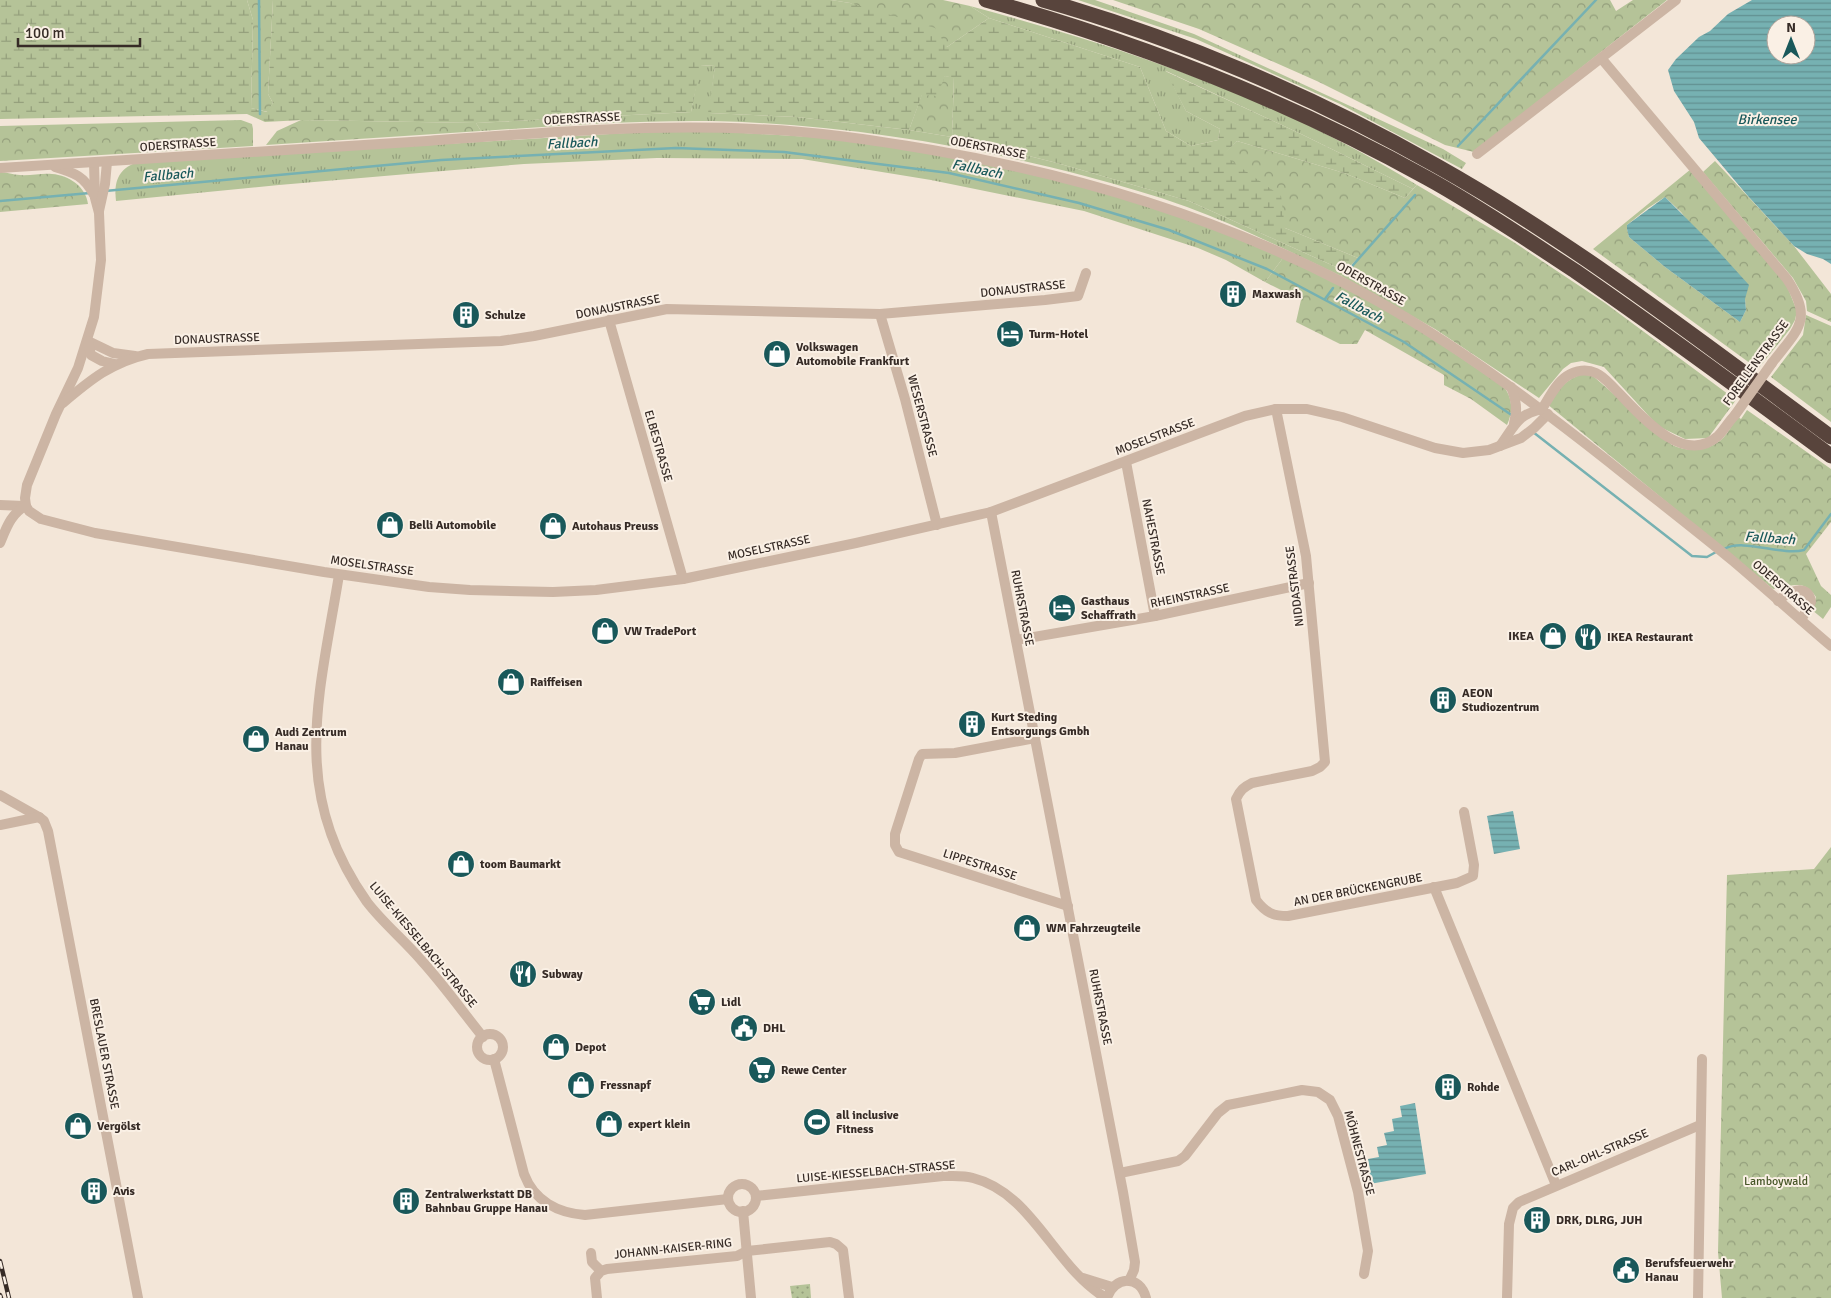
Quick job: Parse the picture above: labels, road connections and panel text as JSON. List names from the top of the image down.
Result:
{
  "streets": {
    "street": [
      "ODERSTRASSE",
      "DONAUSTRASSE",
      "FORELLENSTRASSE",
      "WESERSTRASSE",
      "MOSELSTRASSE",
      "ELBESTRASSE",
      "NAHESTRASSE",
      "NIDDASTRASSE",
      "RHEINSTRASSE",
      "RUHRSTRASSE",
      "LIPPESTRASSE",
      "AN DER BRÜCKENGRUBE",
      "LUISE-KIESSELBACH-STRASSE",
      "BRESLAUER STRASSE",
      "MÖHNESTRASSE",
      "CARL-OHL-STRASSE",
      "JOHANN-KAISER-RING"
    ]
  },
  "crossings": [
    ["ODERSTRASSE", "FORELLENSTRASSE"],
    ["ODERSTRASSE", "MOSELSTRASSE"],
    ["DONAUSTRASSE", "WESERSTRASSE"],
    ["DONAUSTRASSE", "ELBESTRASSE"],
    ["FORELLENSTRASSE", "MOSELSTRASSE"],
    ["WESERSTRASSE", "MOSELSTRASSE"],
    ["MOSELSTRASSE", "ELBESTRASSE"],
    ["MOSELSTRASSE", "NAHESTRASSE"],
    ["MOSELSTRASSE", "NIDDASTRASSE"],
    ["MOSELSTRASSE", "RUHRSTRASSE"],
    ["MOSELSTRASSE", "LUISE-KIESSELBACH-STRASSE"],
    ["NAHESTRASSE", "RHEINSTRASSE"],
    ["NIDDASTRASSE", "RHEINSTRASSE"],
    ["NIDDASTRASSE", "AN DER BRÜCKENGRUBE"],
    ["RHEINSTRASSE", "RUHRSTRASSE"],
    ["RUHRSTRASSE", "LIPPESTRASSE"],
    ["RUHRSTRASSE", "MÖHNESTRASSE"],
    ["AN DER BRÜCKENGRUBE", "CARL-OHL-STRASSE"],
    ["LUISE-KIESSELBACH-STRASSE", "JOHANN-KAISER-RING"]
  ],
  "water": ["Birkensee", "Fallbach"],
  "parks": ["Lamboywald"],
  "places": {
    "building": [
      "Maxwash",
      "Schulze",
      "AEON Studiozentrum",
      "Kurt Steding Entsorgungs Gmbh",
      "Rohde",
      "Avis",
      "Zentralwerkstatt DB Bahnbau Gruppe Hanau",
      "DRK, DLRG, JUH"
    ],
    "hotel": ["Turm-Hotel", "Gasthaus Schaffrath"],
    "shop": [
      "Volkswagen Automobile Frankfurt",
      "Belli Automobile",
      "Autohaus Preuss",
      "VW TradePort",
      "IKEA",
      "Raiffeisen",
      "Audi Zentrum Hanau",
      "toom Baumarkt",
      "WM Fahrzeugteile",
      "Depot",
      "Fressnapf",
      "expert klein",
      "Vergölst"
    ],
    "restaurant": ["IKEA Restaurant", "Subway"],
    "supermarket": ["Lidl", "Rewe Center"],
    "public building": ["DHL", "Berufsfeuerwehr Hanau"],
    "sports": ["all inclusive Fitness"]
  },
  "scale_bar": "100 m",
  "north": "top"
}
